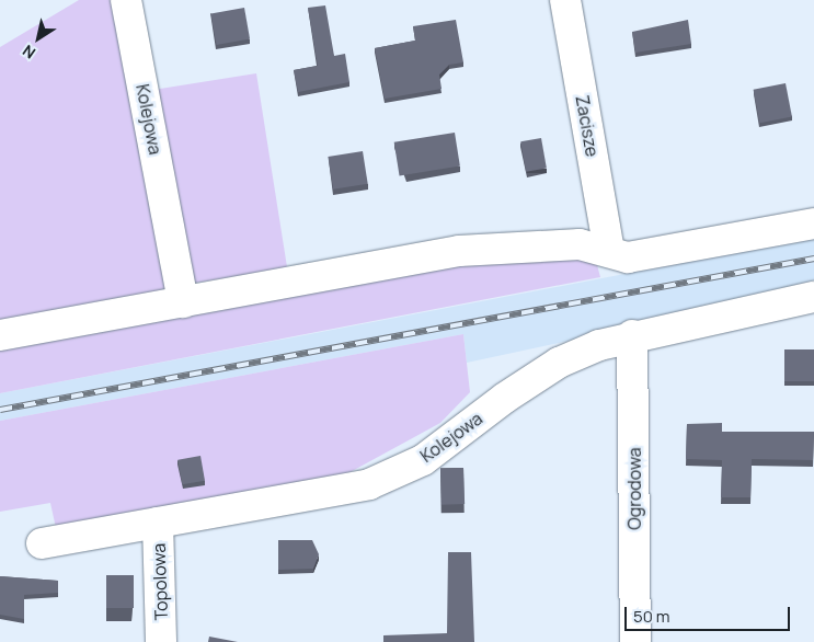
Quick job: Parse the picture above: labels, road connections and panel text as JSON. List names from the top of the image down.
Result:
{
  "streets": {
    "street": [
      "Kolejowa",
      "Zacisze",
      "Ogrodowa",
      "Topolowa"
    ]
  },
  "crossings": [
    ["Kolejowa", "Ogrodowa"],
    ["Kolejowa", "Topolowa"]
  ],
  "scale_bar": "50 m",
  "north": "bottom left"
}
